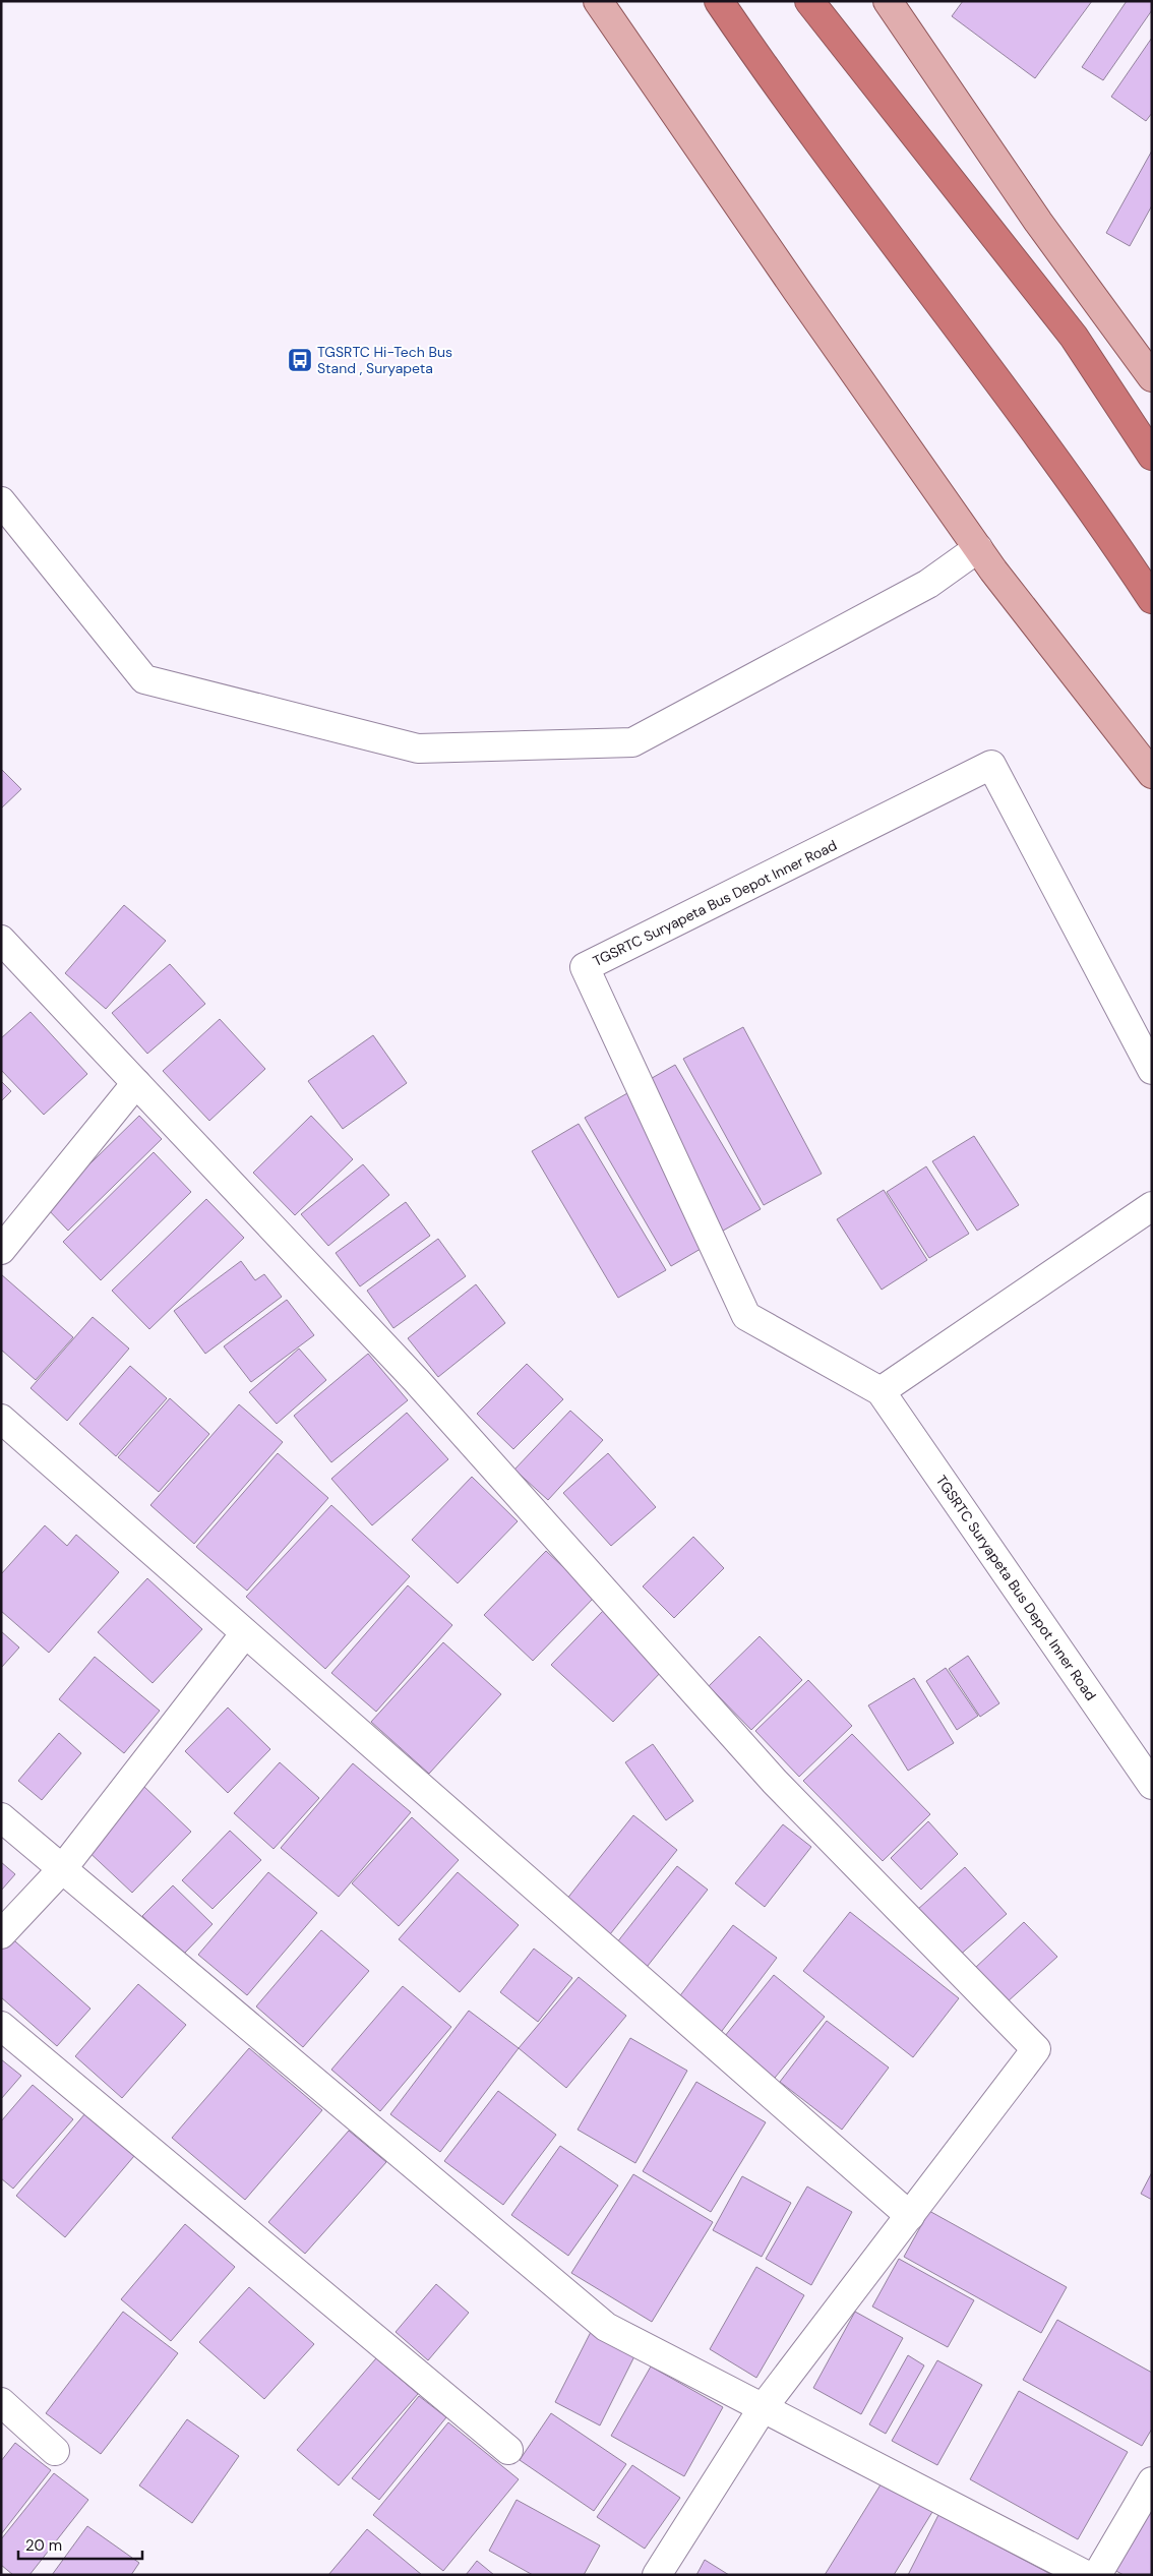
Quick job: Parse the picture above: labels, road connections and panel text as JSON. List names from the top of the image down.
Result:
{
  "streets": {
    "street": ["TGSRTC Suryapeta Bus Depot Inner Road"]
  },
  "places": {
    "bus stop": ["TGSRTC Hi-Tech Bus Stand , Suryapeta"]
  },
  "scale_bar": "20 m"
}
